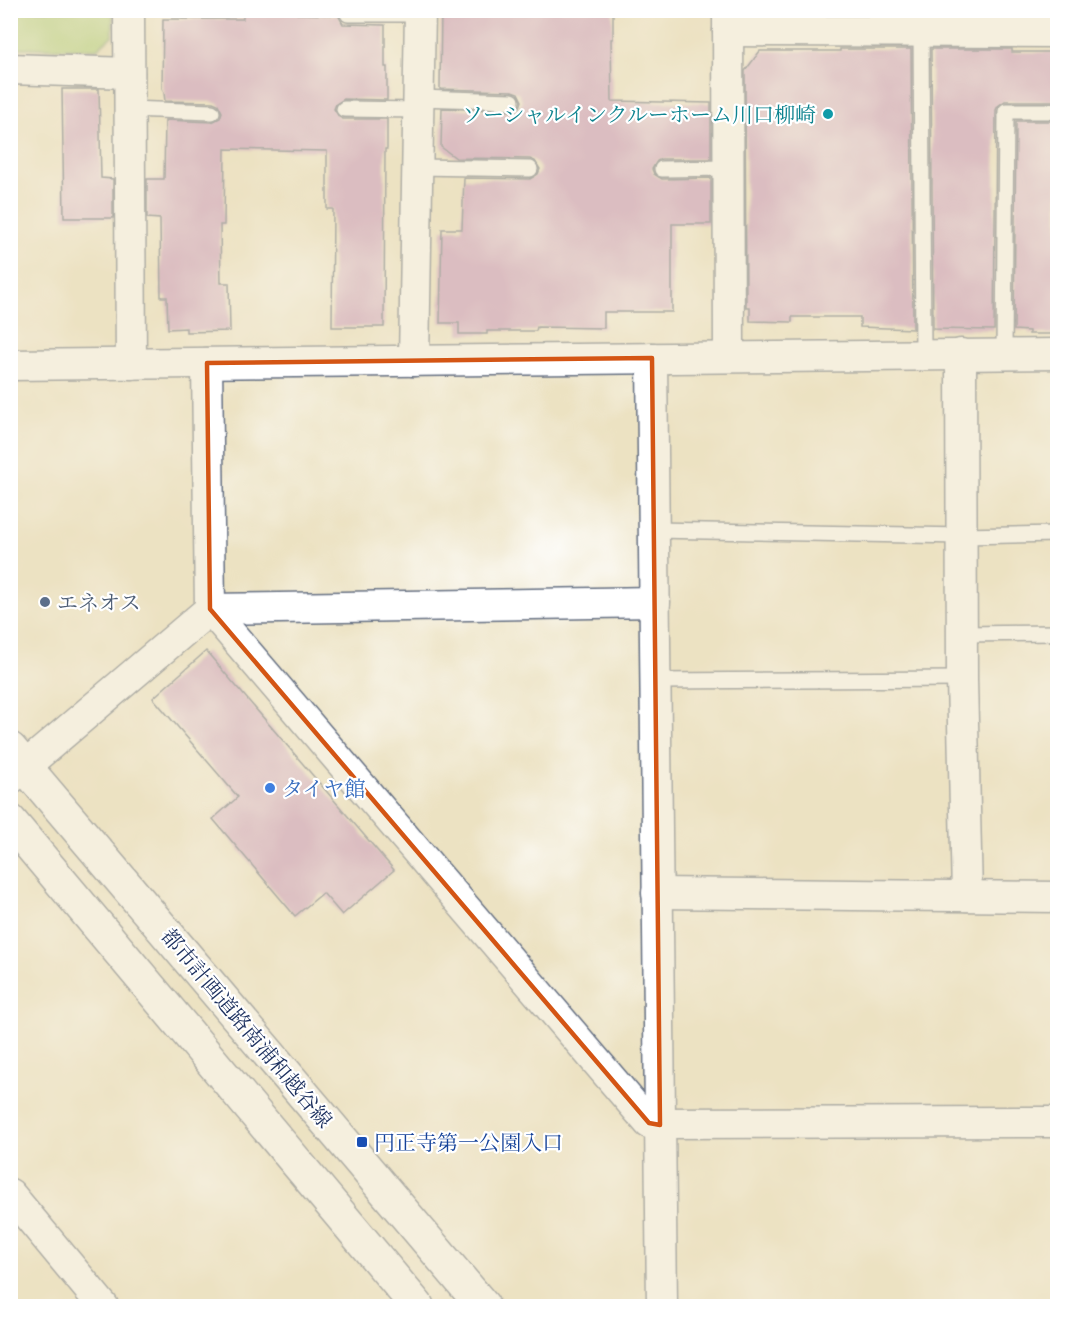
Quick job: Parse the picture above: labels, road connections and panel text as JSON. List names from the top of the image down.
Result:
{
  "streets": {
    "street": ["都市計画道路南浦和越谷線"]
  },
  "places": {
    "other": ["ソーシャルインクルーホーム川口柳崎", "エネオス", "タイヤ館"],
    "transit": ["円正寺第一公園入口"]
  }
}
